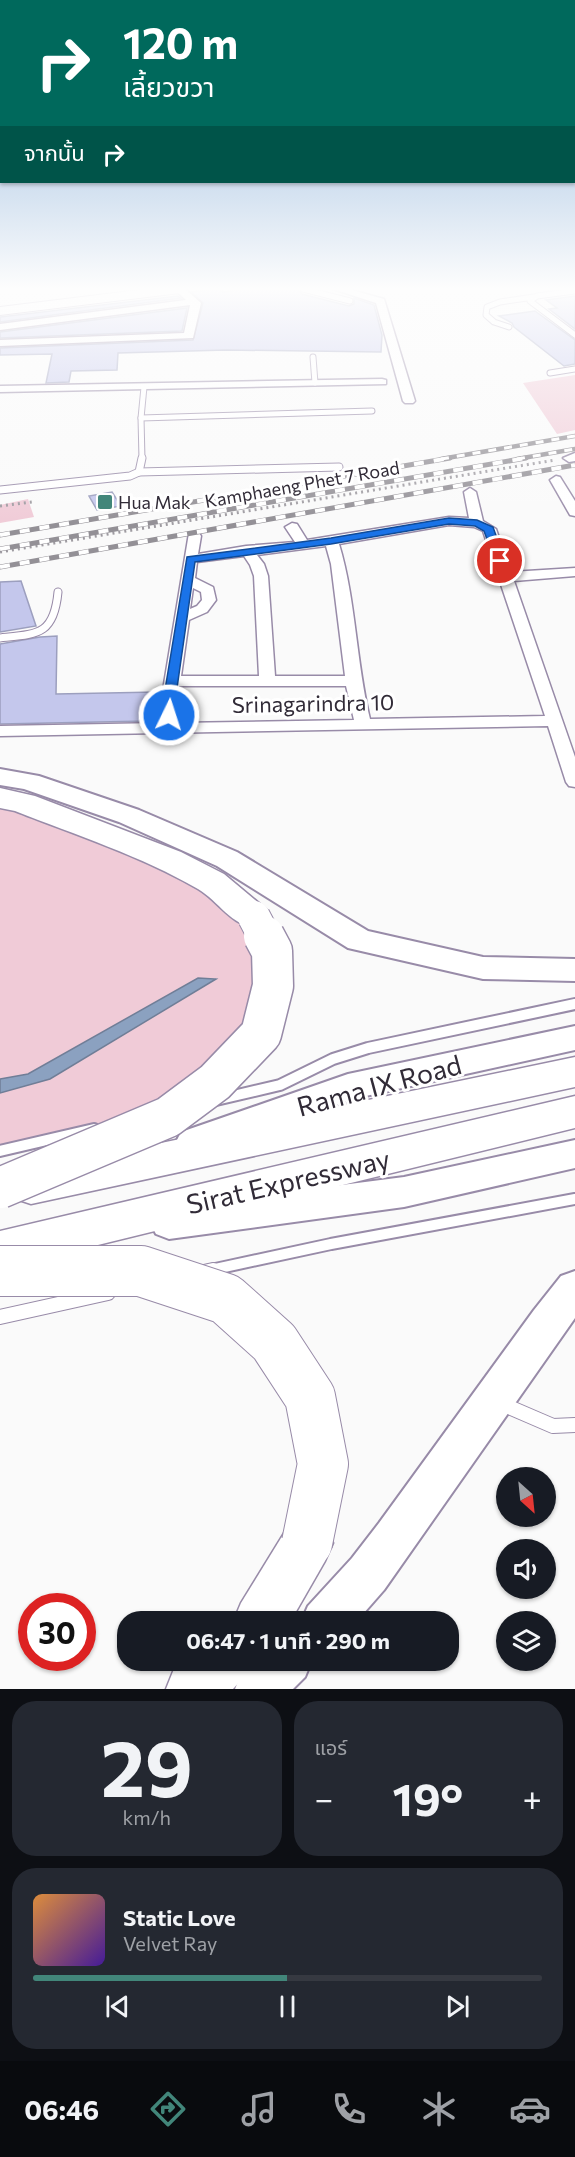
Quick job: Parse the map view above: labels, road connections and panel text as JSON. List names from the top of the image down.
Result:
{
  "streets": {
    "highway": ["Sirat Expressway"],
    "main road": ["Rama IX Road"],
    "street": ["Srinagarindra 10"],
    "path": ["Kamphaeng Phet 7 Road"]
  },
  "crossings": [
    ["Rama IX Road", "Sirat Expressway"]
  ],
  "places": {
    "transit": ["Hua Mak"]
  },
  "north": "bottom right",
  "page": {
    "turn": ["120 m", "เลี้ยวขวา"],
    "then": "จากนั้น",
    "limit": "30",
    "trip": "06:47 · 1 นาที · 290 m",
    "tile": [
      ["29", "km/h"],
      "แอร์"
    ],
    "heat": ["−", "19°", "+"],
    "song": ["Static Love", "Velvet Ray"],
    "tabs": "06:46"
  }
}
